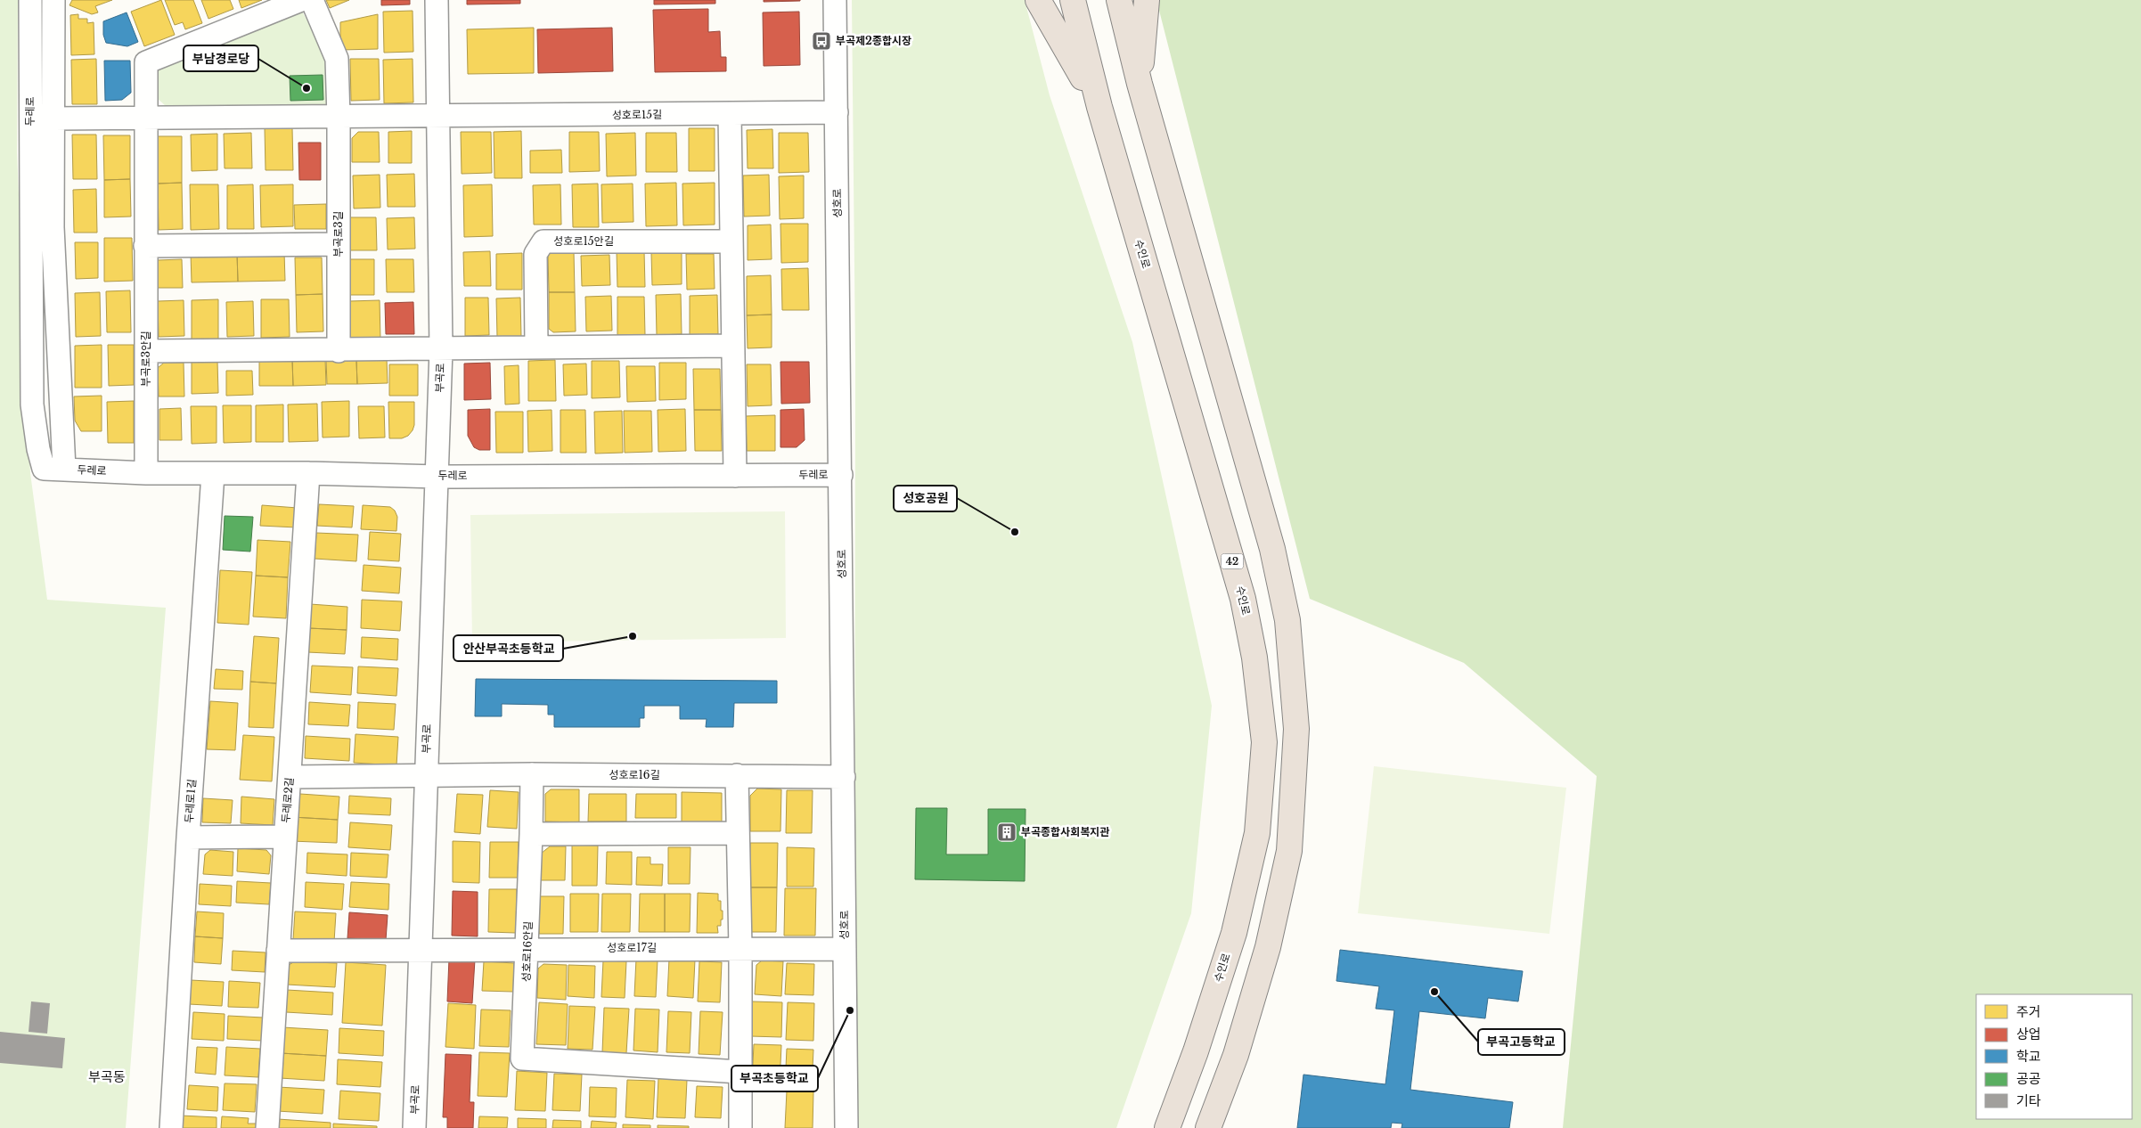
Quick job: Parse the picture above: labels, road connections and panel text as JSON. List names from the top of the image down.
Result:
{
  "streets": {
    "highway": ["수인로", "42"],
    "street": [
      "두레로",
      "성호로15길",
      "성호로",
      "부곡로3길",
      "성호로15안길",
      "부곡로3안길",
      "부곡로",
      "성호로16길",
      "두레로2길",
      "두레로1길",
      "성호로17길",
      "성호로16안길"
    ]
  },
  "crossings": [
    ["두레로", "성호로"],
    ["두레로", "부곡로3안길"],
    ["두레로", "부곡로"],
    ["두레로", "두레로2길"],
    ["두레로", "두레로1길"],
    ["성호로15길", "성호로"],
    ["성호로15길", "부곡로"],
    ["성호로", "성호로16길"],
    ["성호로", "성호로17길"],
    ["부곡로3길", "부곡로"],
    ["부곡로3안길", "부곡로"],
    ["부곡로", "성호로16길"],
    ["부곡로", "성호로17길"],
    ["성호로16길", "두레로2길"],
    ["성호로16길", "성호로16안길"],
    ["두레로2길", "성호로17길"],
    ["성호로17길", "성호로16안길"]
  ],
  "districts": ["부곡동"],
  "places": {
    "bus stop": ["부곡제2종합시장"],
    "other": [
      "부남경로당",
      "성호공원",
      "안산부곡초등학교",
      "부곡고등학교",
      "부곡초등학교"
    ],
    "building": ["부곡종합사회복지관"]
  },
  "legend": [
    "주거",
    "상업",
    "학교",
    "공공",
    "기타"
  ]
}
